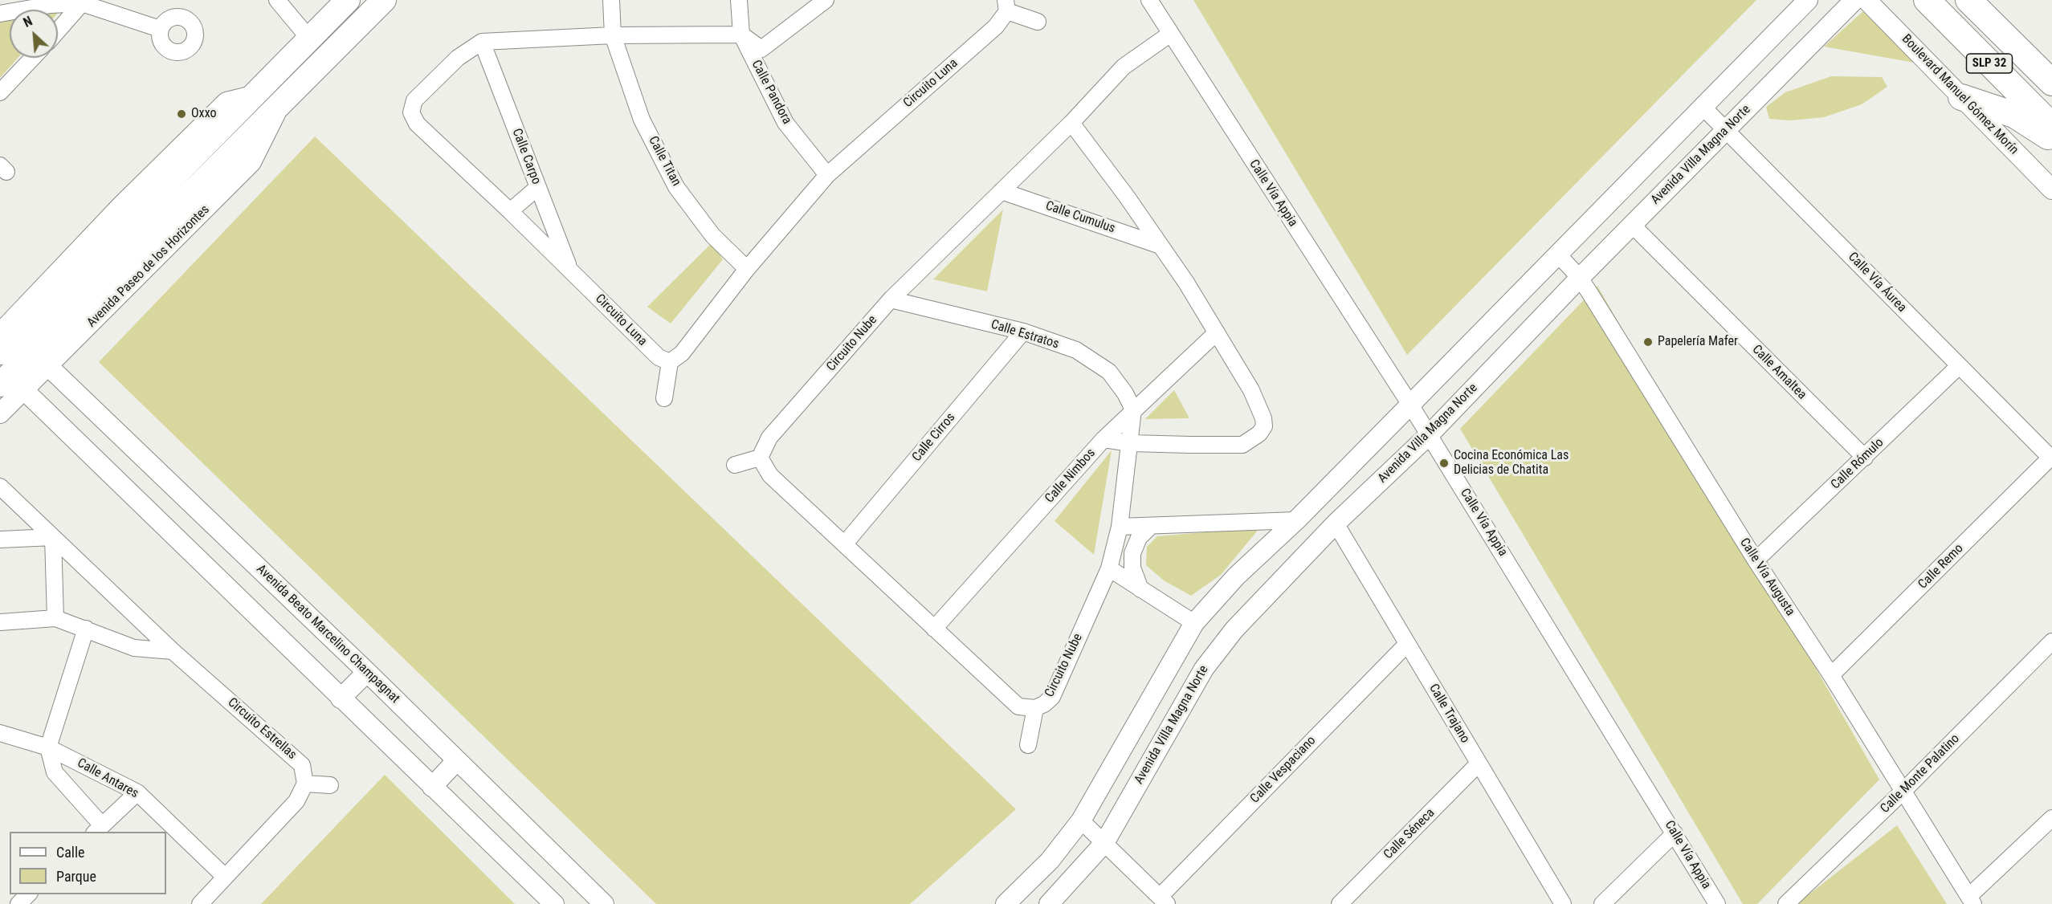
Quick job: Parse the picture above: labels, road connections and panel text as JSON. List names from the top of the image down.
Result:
{
  "streets": {
    "highway": ["SLP 32"],
    "main road": ["Avenida Paseo de los Horizontes"],
    "street": [
      "Circuito Luna",
      "Calle Pandora",
      "Boulevard Manuel Gómez Morín",
      "Avenida Villa Magna Norte",
      "Calle Carpo",
      "Calle Titan",
      "Calle Vía Appia",
      "Calle Cumulus",
      "Calle Vía Áurea",
      "Calle Estratos",
      "Circuito Nube",
      "Calle Amaltea",
      "Calle Cirros",
      "Calle Rómulo",
      "Calle Nimbos",
      "Calle Remo",
      "Calle Vía Augusta",
      "Avenida Beato Marcelino Champagnat",
      "Calle Trajano",
      "Circuito Estrellas",
      "Calle Vespaciano",
      "Calle Monte Palatino",
      "Calle Antares",
      "Calle Séneca"
    ]
  },
  "crossings": [
    ["Circuito Luna", "Calle Pandora"],
    ["Circuito Luna", "Calle Carpo"],
    ["Circuito Luna", "Calle Titan"],
    ["Avenida Villa Magna Norte", "Calle Vía Appia"],
    ["Avenida Villa Magna Norte", "Calle Vía Áurea"],
    ["Avenida Villa Magna Norte", "Calle Amaltea"],
    ["Avenida Villa Magna Norte", "Calle Vía Augusta"],
    ["Avenida Villa Magna Norte", "Calle Trajano"],
    ["Calle Vía Appia", "Circuito Nube"],
    ["Calle Cumulus", "Circuito Nube"],
    ["Avenida Paseo de los Horizontes", "Avenida Beato Marcelino Champagnat"],
    ["Calle Vía Áurea", "Calle Rómulo"],
    ["Calle Vía Áurea", "Calle Remo"],
    ["Calle Estratos", "Circuito Nube"],
    ["Calle Estratos", "Calle Cirros"],
    ["Calle Estratos", "Calle Nimbos"],
    ["Circuito Nube", "Calle Cirros"],
    ["Circuito Nube", "Calle Nimbos"],
    ["Calle Amaltea", "Calle Rómulo"],
    ["Calle Rómulo", "Calle Vía Augusta"],
    ["Calle Remo", "Calle Vía Augusta"],
    ["Calle Vía Augusta", "Calle Monte Palatino"],
    ["Calle Trajano", "Calle Vespaciano"],
    ["Calle Trajano", "Calle Séneca"]
  ],
  "places": ["Oxxo", "Papelería Mafer", "Cocina Económica Las Delicias de Chatita"],
  "legend": ["Calle", "Parque"],
  "north": "top left"
}
